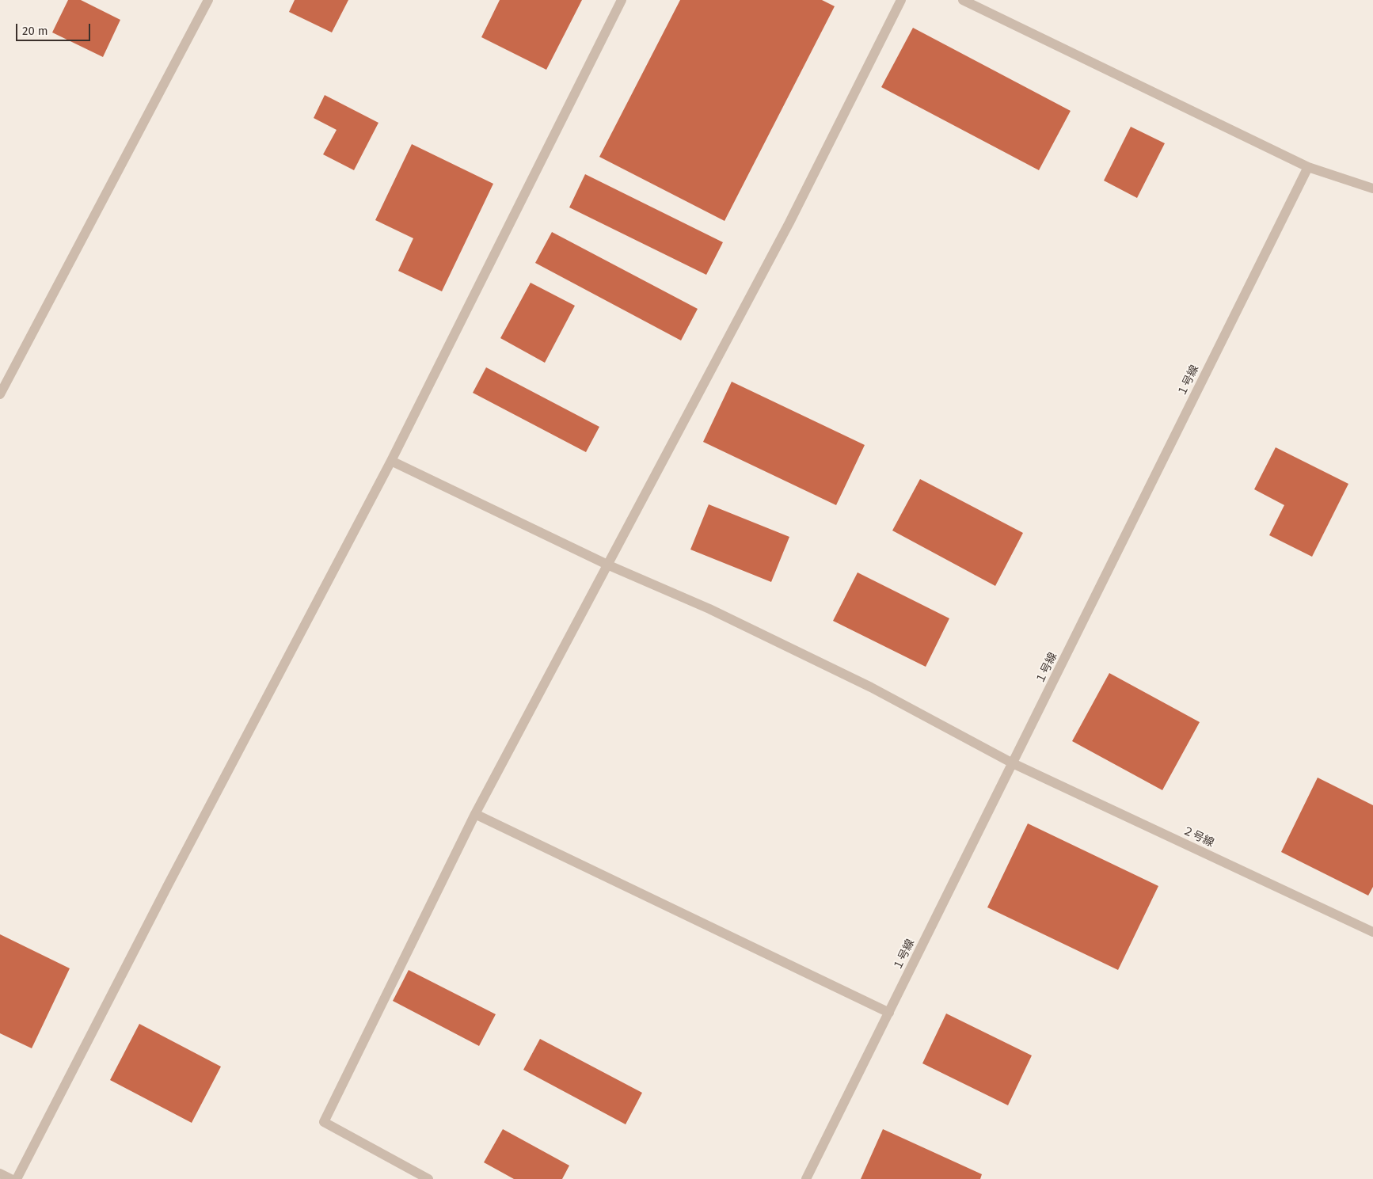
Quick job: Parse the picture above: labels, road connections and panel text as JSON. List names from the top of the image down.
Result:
{
  "streets": {
    "lane": ["１号線", "２号線"]
  },
  "crossings": [
    ["１号線", "２号線"]
  ],
  "scale_bar": "20 m"
}
